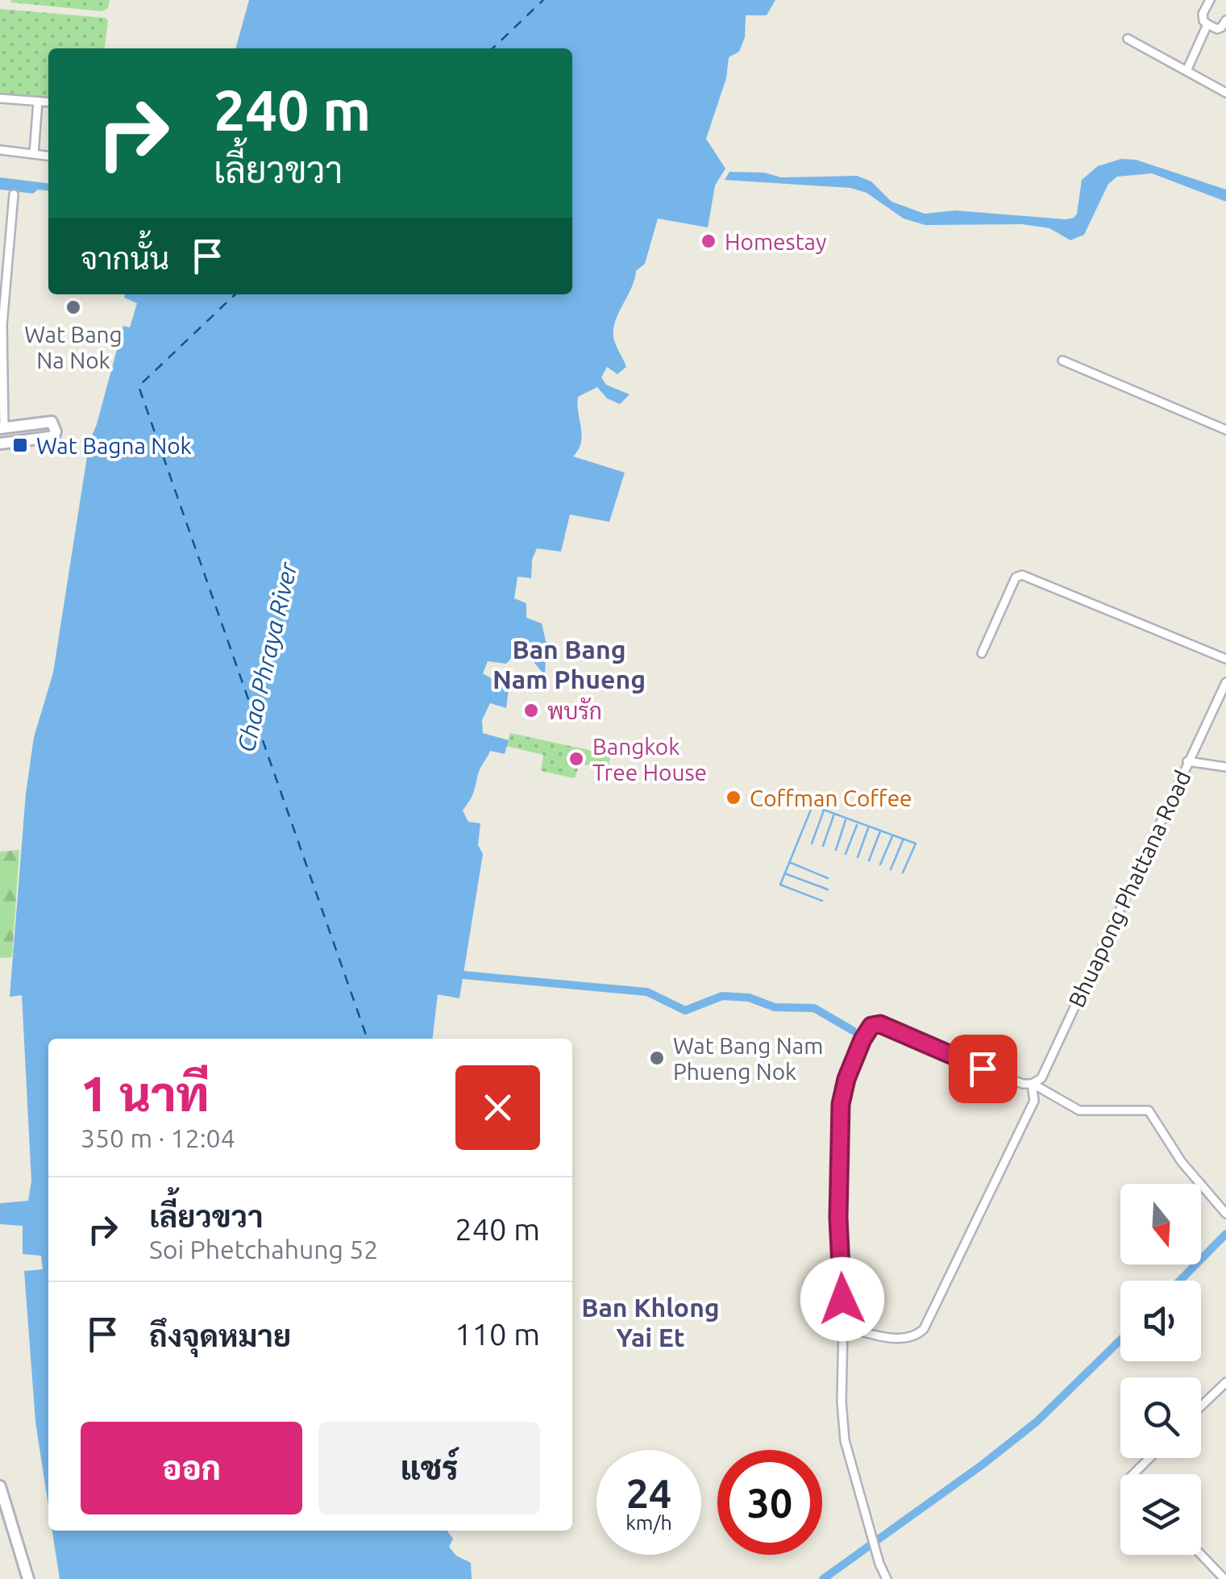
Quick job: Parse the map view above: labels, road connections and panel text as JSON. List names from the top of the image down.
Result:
{
  "streets": {
    "street": ["Bhuapong Phattana Road"]
  },
  "districts": ["Ban Bang Nam Phueng", "Ban Khlong Yai Et"],
  "water": ["Chao Phraya River"],
  "places": {
    "other": [
      "Homestay",
      "Wat Bang Na Nok",
      "พบรัก",
      "Bangkok Tree House",
      "Coffman Coffee",
      "Wat Bang Nam Phueng Nok"
    ],
    "transit": ["Wat Bagna Nok"]
  },
  "north": "bottom",
  "page": {
    "turn": ["240 m", "เลี้ยวขวา"],
    "then": "จากนั้น",
    "heading": ["1 นาที", "350 m · 12:04"],
    "list": [
      {
        "name": "เลี้ยวขวา",
        "note": "Soi Phetchahung 52",
        "value": "240 m"
      },
      {
        "name": "ถึงจุดหมาย",
        "value": "110 m"
      }
    ],
    "buttons": ["ออก", "แชร์"],
    "speed": "24 km/h",
    "limit": "30"
  }
}
